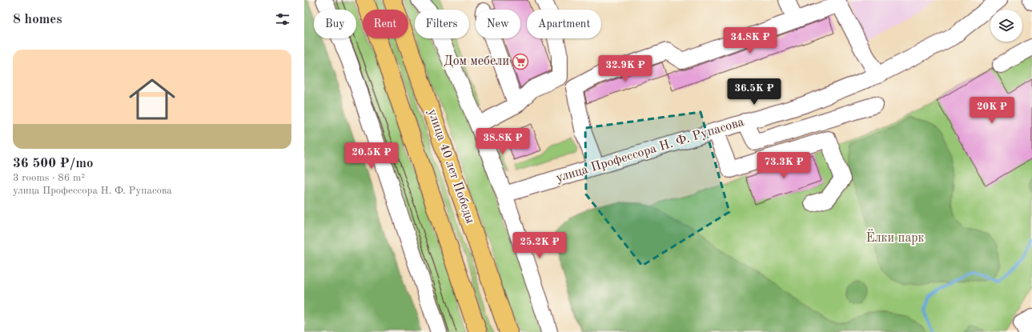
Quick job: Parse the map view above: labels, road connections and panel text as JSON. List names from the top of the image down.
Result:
{
  "streets": {
    "main road": ["улица 40 лет Победы"],
    "street": ["улица Профессора Н. Ф. Рупасова"]
  },
  "parks": ["Ёлки парк"],
  "places": {
    "supermarket": ["Дом мебели"]
  },
  "page": {
    "heading": "8 homes",
    "chip": [
      "Buy",
      "Rent",
      "Filters",
      "New",
      "Apartment"
    ],
    "price": [
      "34.8K ₽",
      "32.9K ₽",
      "36.5K ₽",
      "20K ₽",
      "38.8K ₽",
      "20.5K ₽",
      "73.3K ₽",
      "25.2K ₽"
    ],
    "list": [
      {
        "name": "36 500 ₽/mo",
        "note": "3 rooms · 86 m² · улица Профессора Н. Ф. Рупасова"
      }
    ]
  }
}
